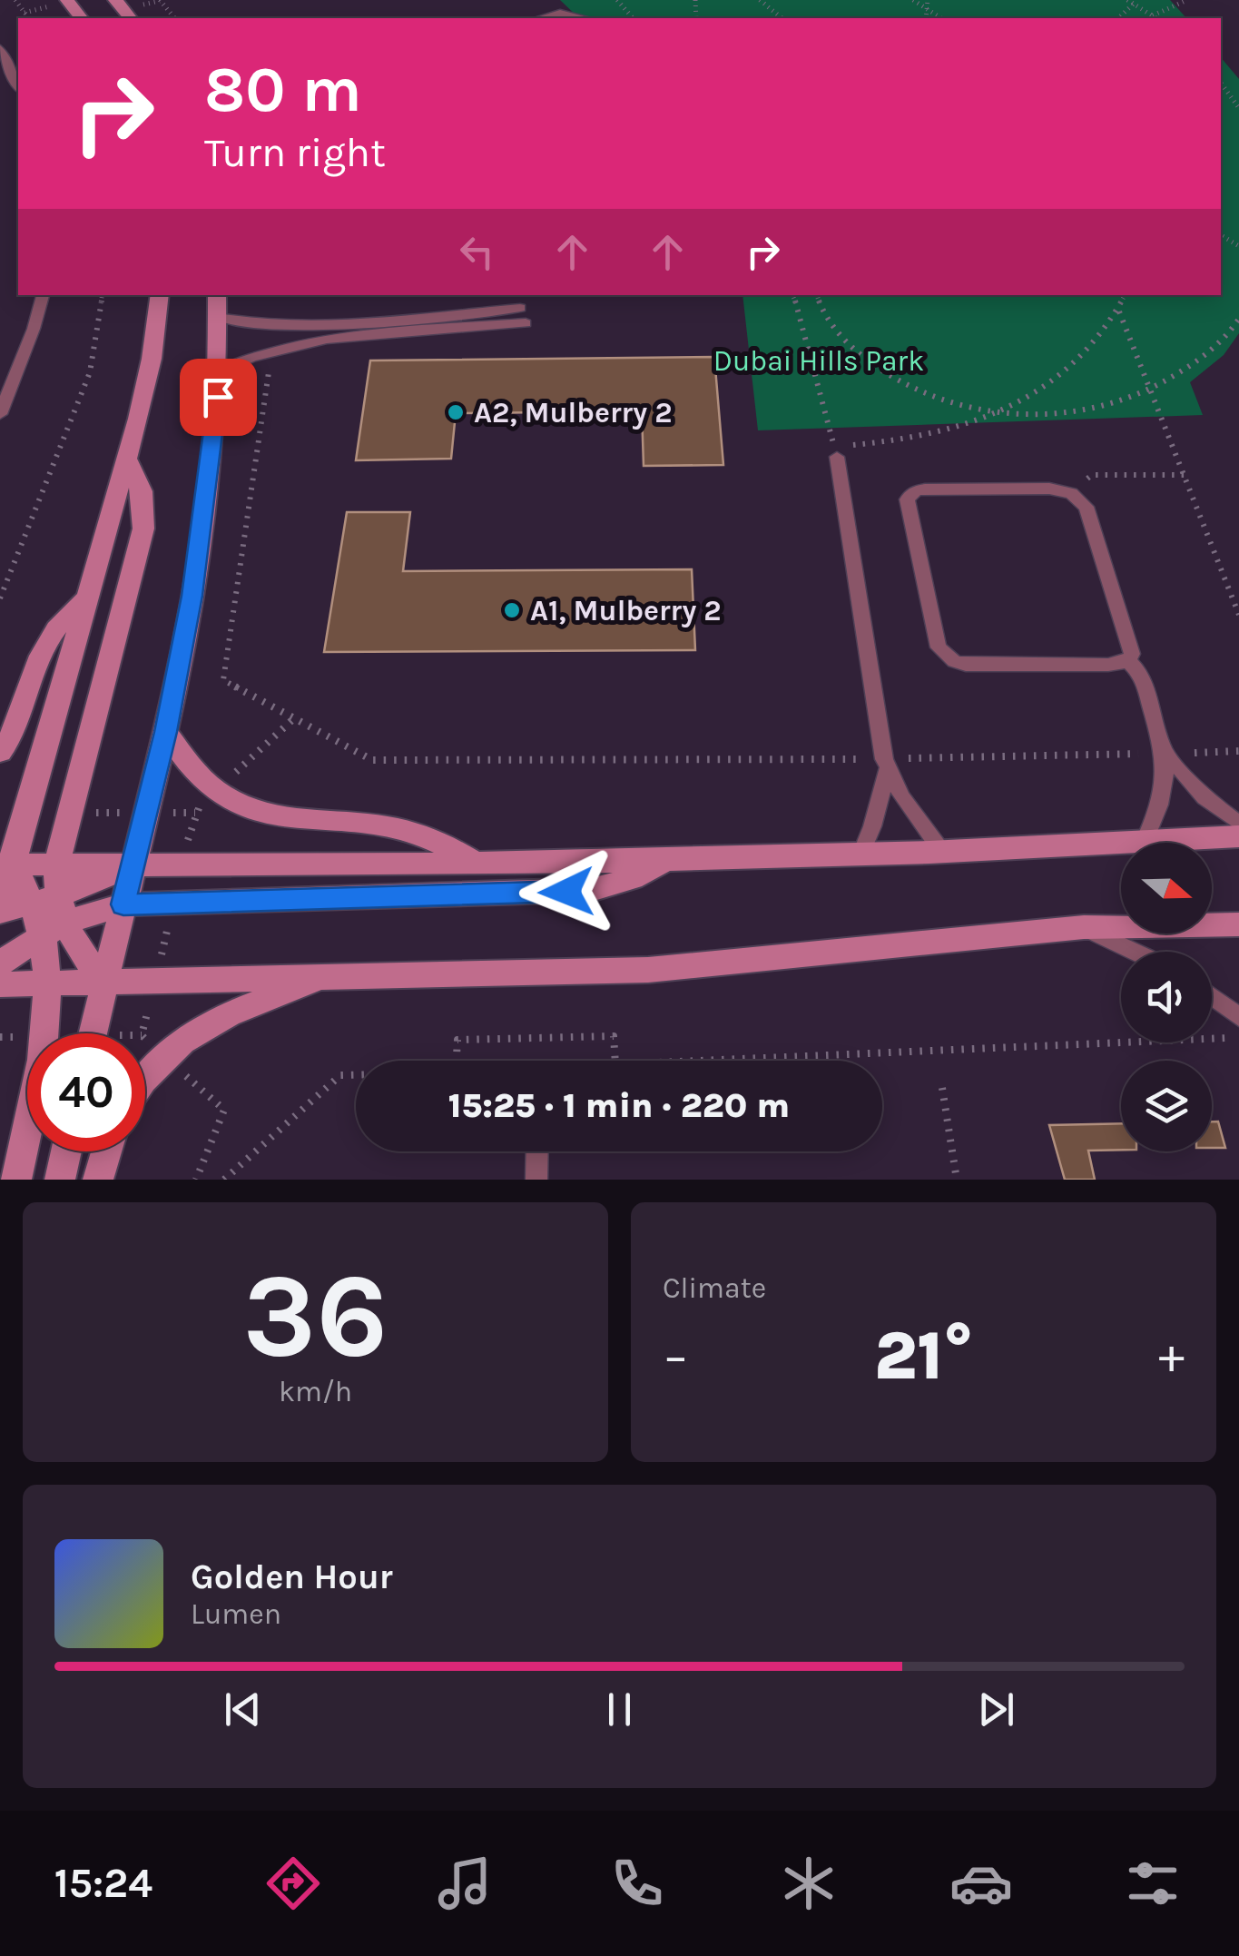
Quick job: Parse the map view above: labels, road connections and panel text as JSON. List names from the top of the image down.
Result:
{
  "parks": ["Dubai Hills Park"],
  "places": ["A2, Mulberry 2", "A1, Mulberry 2"],
  "north": "right",
  "page": {
    "turn": ["80 m", "Turn right"],
    "limit": "40",
    "trip": "15:25 · 1 min · 220 m",
    "tile": [
      ["36", "km/h"],
      "Climate"
    ],
    "heat": ["−", "21°", "+"],
    "song": ["Golden Hour", "Lumen"],
    "tabs": "15:24"
  }
}
